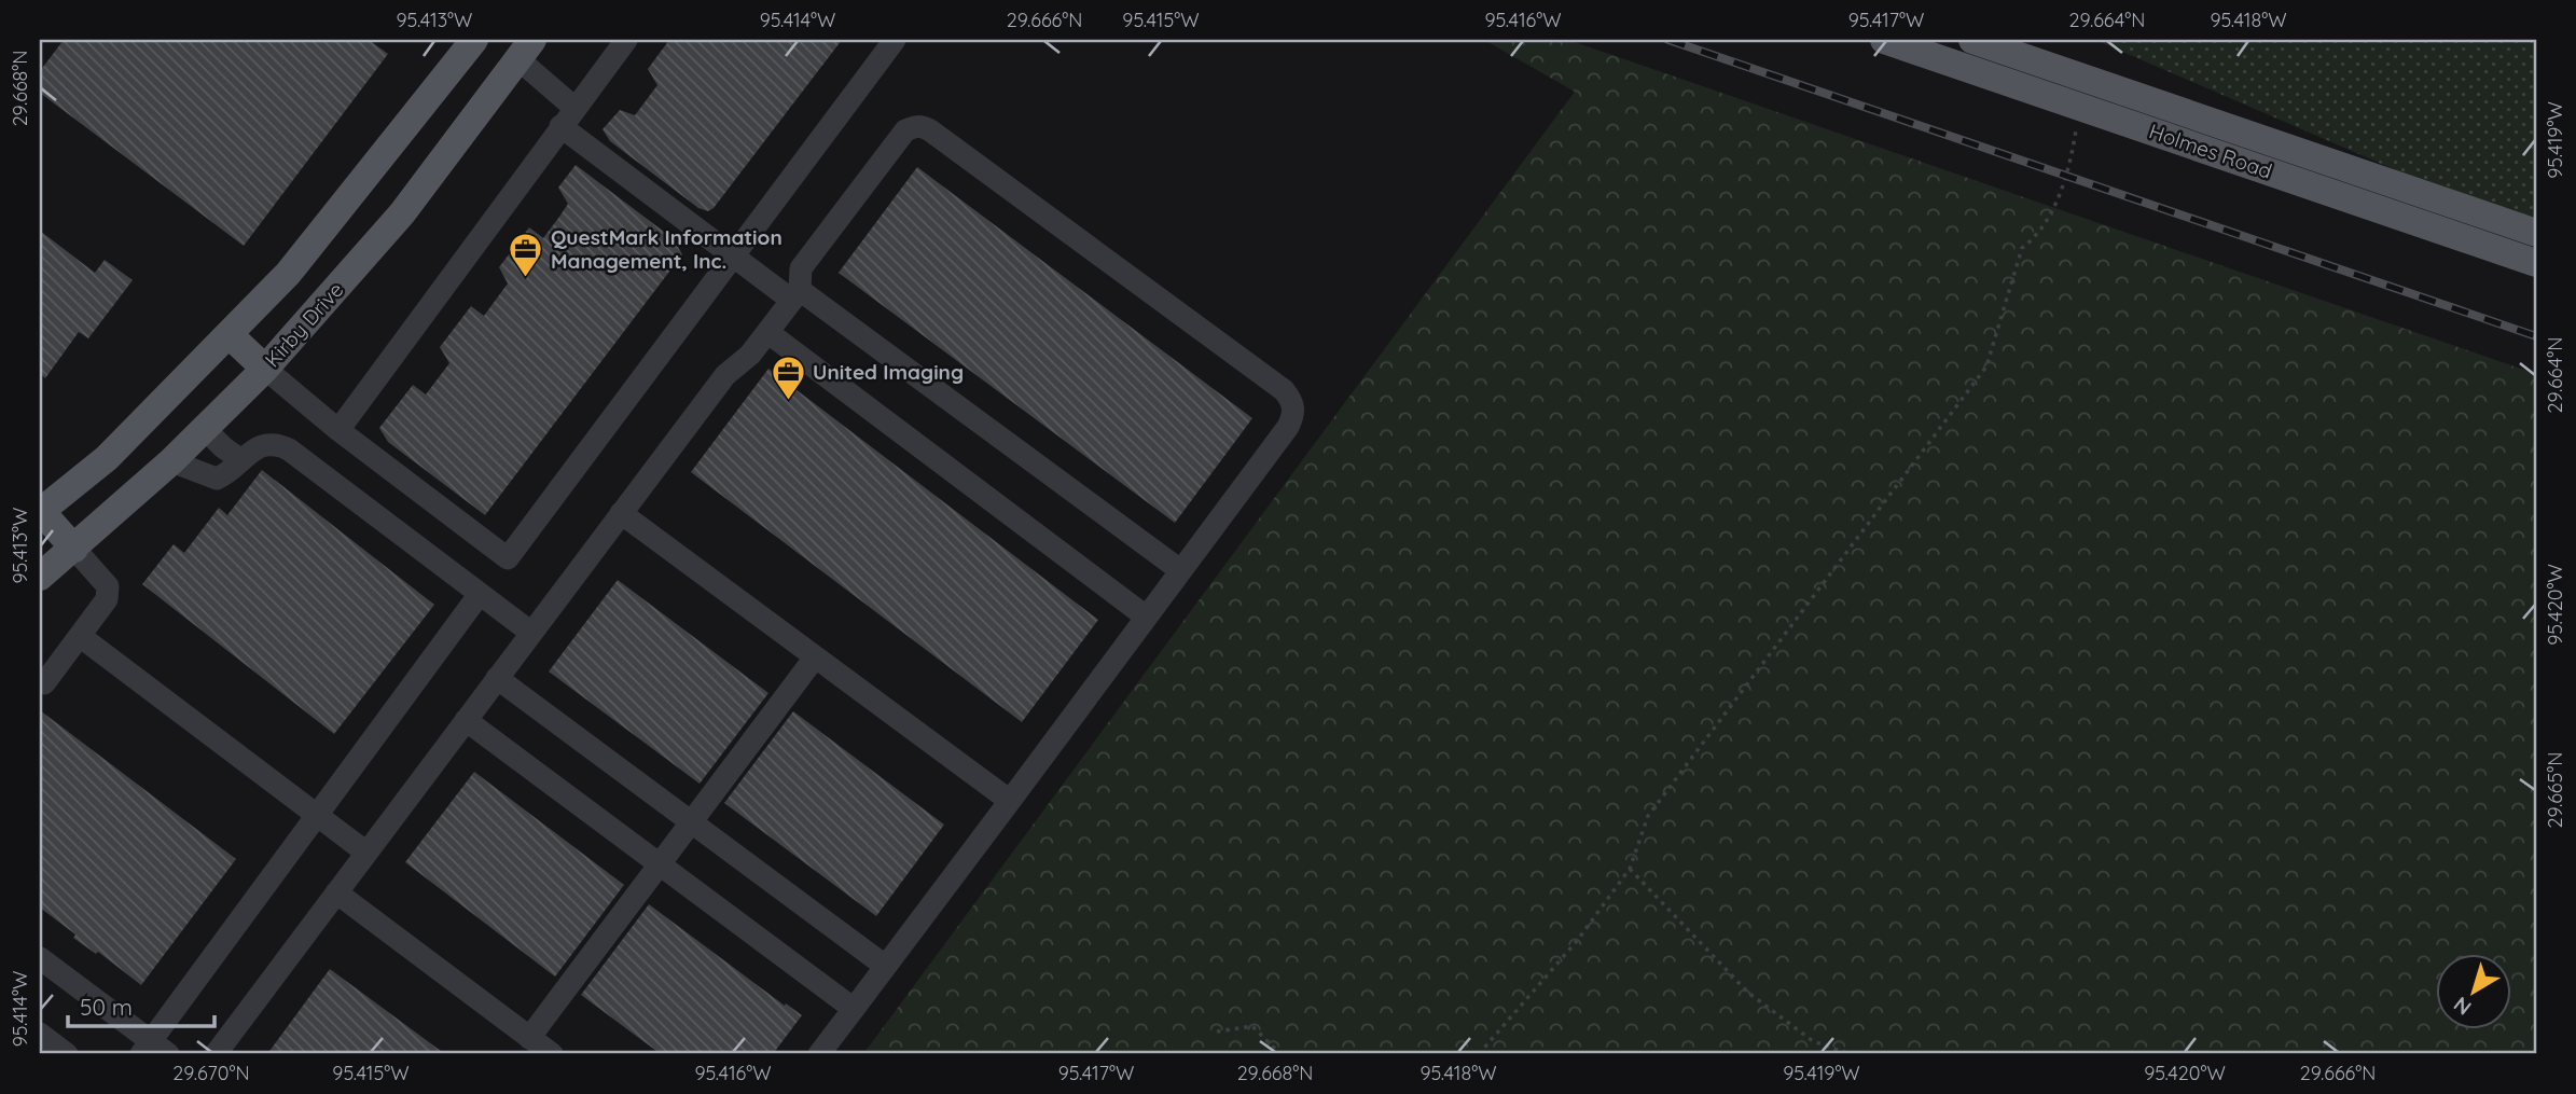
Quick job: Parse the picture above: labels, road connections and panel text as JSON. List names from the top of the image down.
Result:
{
  "streets": {
    "main road": ["Holmes Road", "Kirby Drive"]
  },
  "places": {
    "office": ["QuestMark Information Management, Inc.", "United Imaging"]
  },
  "scale_bar": "50 m",
  "north": "bottom left",
  "coordinates": [
    "95.413°W",
    "95.414°W",
    "29.666°N",
    "95.415°W",
    "95.416°W",
    "95.417°W",
    "29.664°N",
    "95.418°W",
    "29.668°N",
    "95.419°W",
    "95.420°W",
    "29.665°N",
    "29.670°N"
  ]
}
